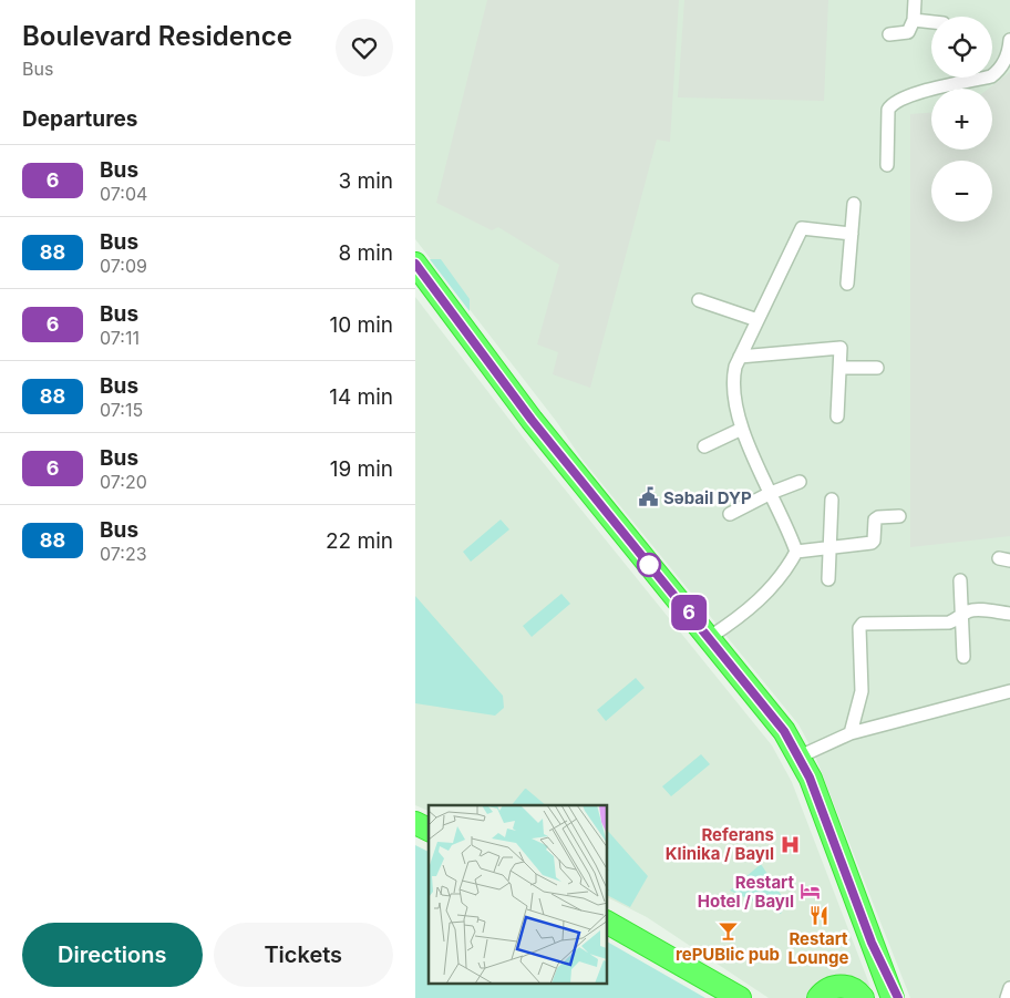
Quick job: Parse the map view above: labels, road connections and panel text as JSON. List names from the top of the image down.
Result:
{
  "places": {
    "public building": ["Səbail DYP"],
    "hospital": ["Referans Klinika / Bayıl"],
    "hotel": ["Restart Hotel / Bayıl"],
    "restaurant": ["Restart Lounge"],
    "bar": ["rePUBlic pub"]
  },
  "lines": ["bus line 6"],
  "page": {
    "heading": [
      ["Boulevard Residence", "Bus"],
      "Departures"
    ],
    "on_map": "6",
    "map_buttons": ["+", "−"],
    "list": [
      {
        "mark": "6",
        "name": "Bus",
        "note": "07:04",
        "value": "3 min"
      },
      {
        "mark": "88",
        "name": "Bus",
        "note": "07:09",
        "value": "8 min"
      },
      {
        "mark": "6",
        "name": "Bus",
        "note": "07:11",
        "value": "10 min"
      },
      {
        "mark": "88",
        "name": "Bus",
        "note": "07:15",
        "value": "14 min"
      },
      {
        "mark": "6",
        "name": "Bus",
        "note": "07:20",
        "value": "19 min"
      },
      {
        "mark": "88",
        "name": "Bus",
        "note": "07:23",
        "value": "22 min"
      }
    ],
    "buttons": ["Directions", "Tickets"]
  }
}
